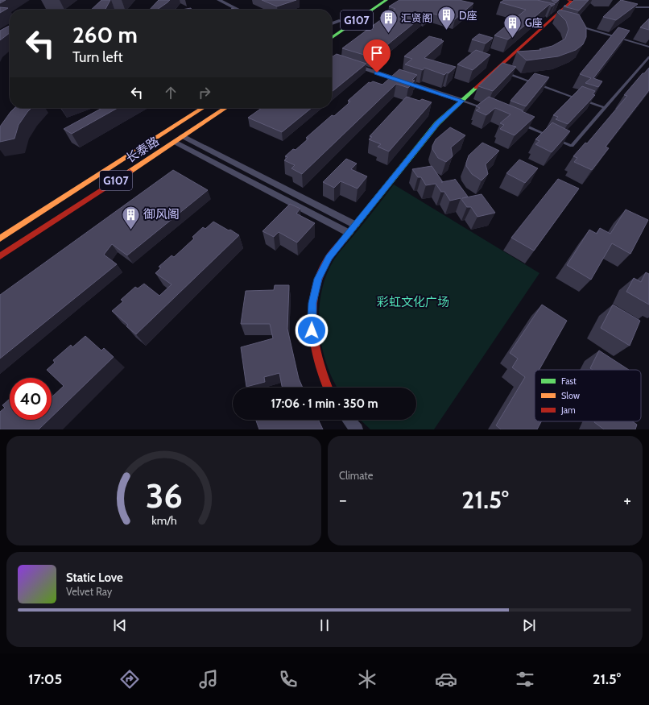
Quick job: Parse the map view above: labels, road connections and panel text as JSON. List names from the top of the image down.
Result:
{
  "streets": {
    "main road": ["G107", "长泰路"]
  },
  "parks": ["彩虹文化广场"],
  "places": {
    "building": [
      "D座",
      "汇贤阁",
      "G座",
      "御风阁"
    ]
  },
  "legend": ["Fast", "Slow", "Jam"],
  "page": {
    "turn": ["260 m", "Turn left"],
    "limit": "40",
    "trip": "17:06 · 1 min · 350 m",
    "tile": "Climate",
    "heat": ["−", "21.5°", "+"],
    "song": ["Static Love", "Velvet Ray"],
    "tabs": ["17:05", "21.5°"],
    "gauge": ["36", "km/h"]
  }
}
